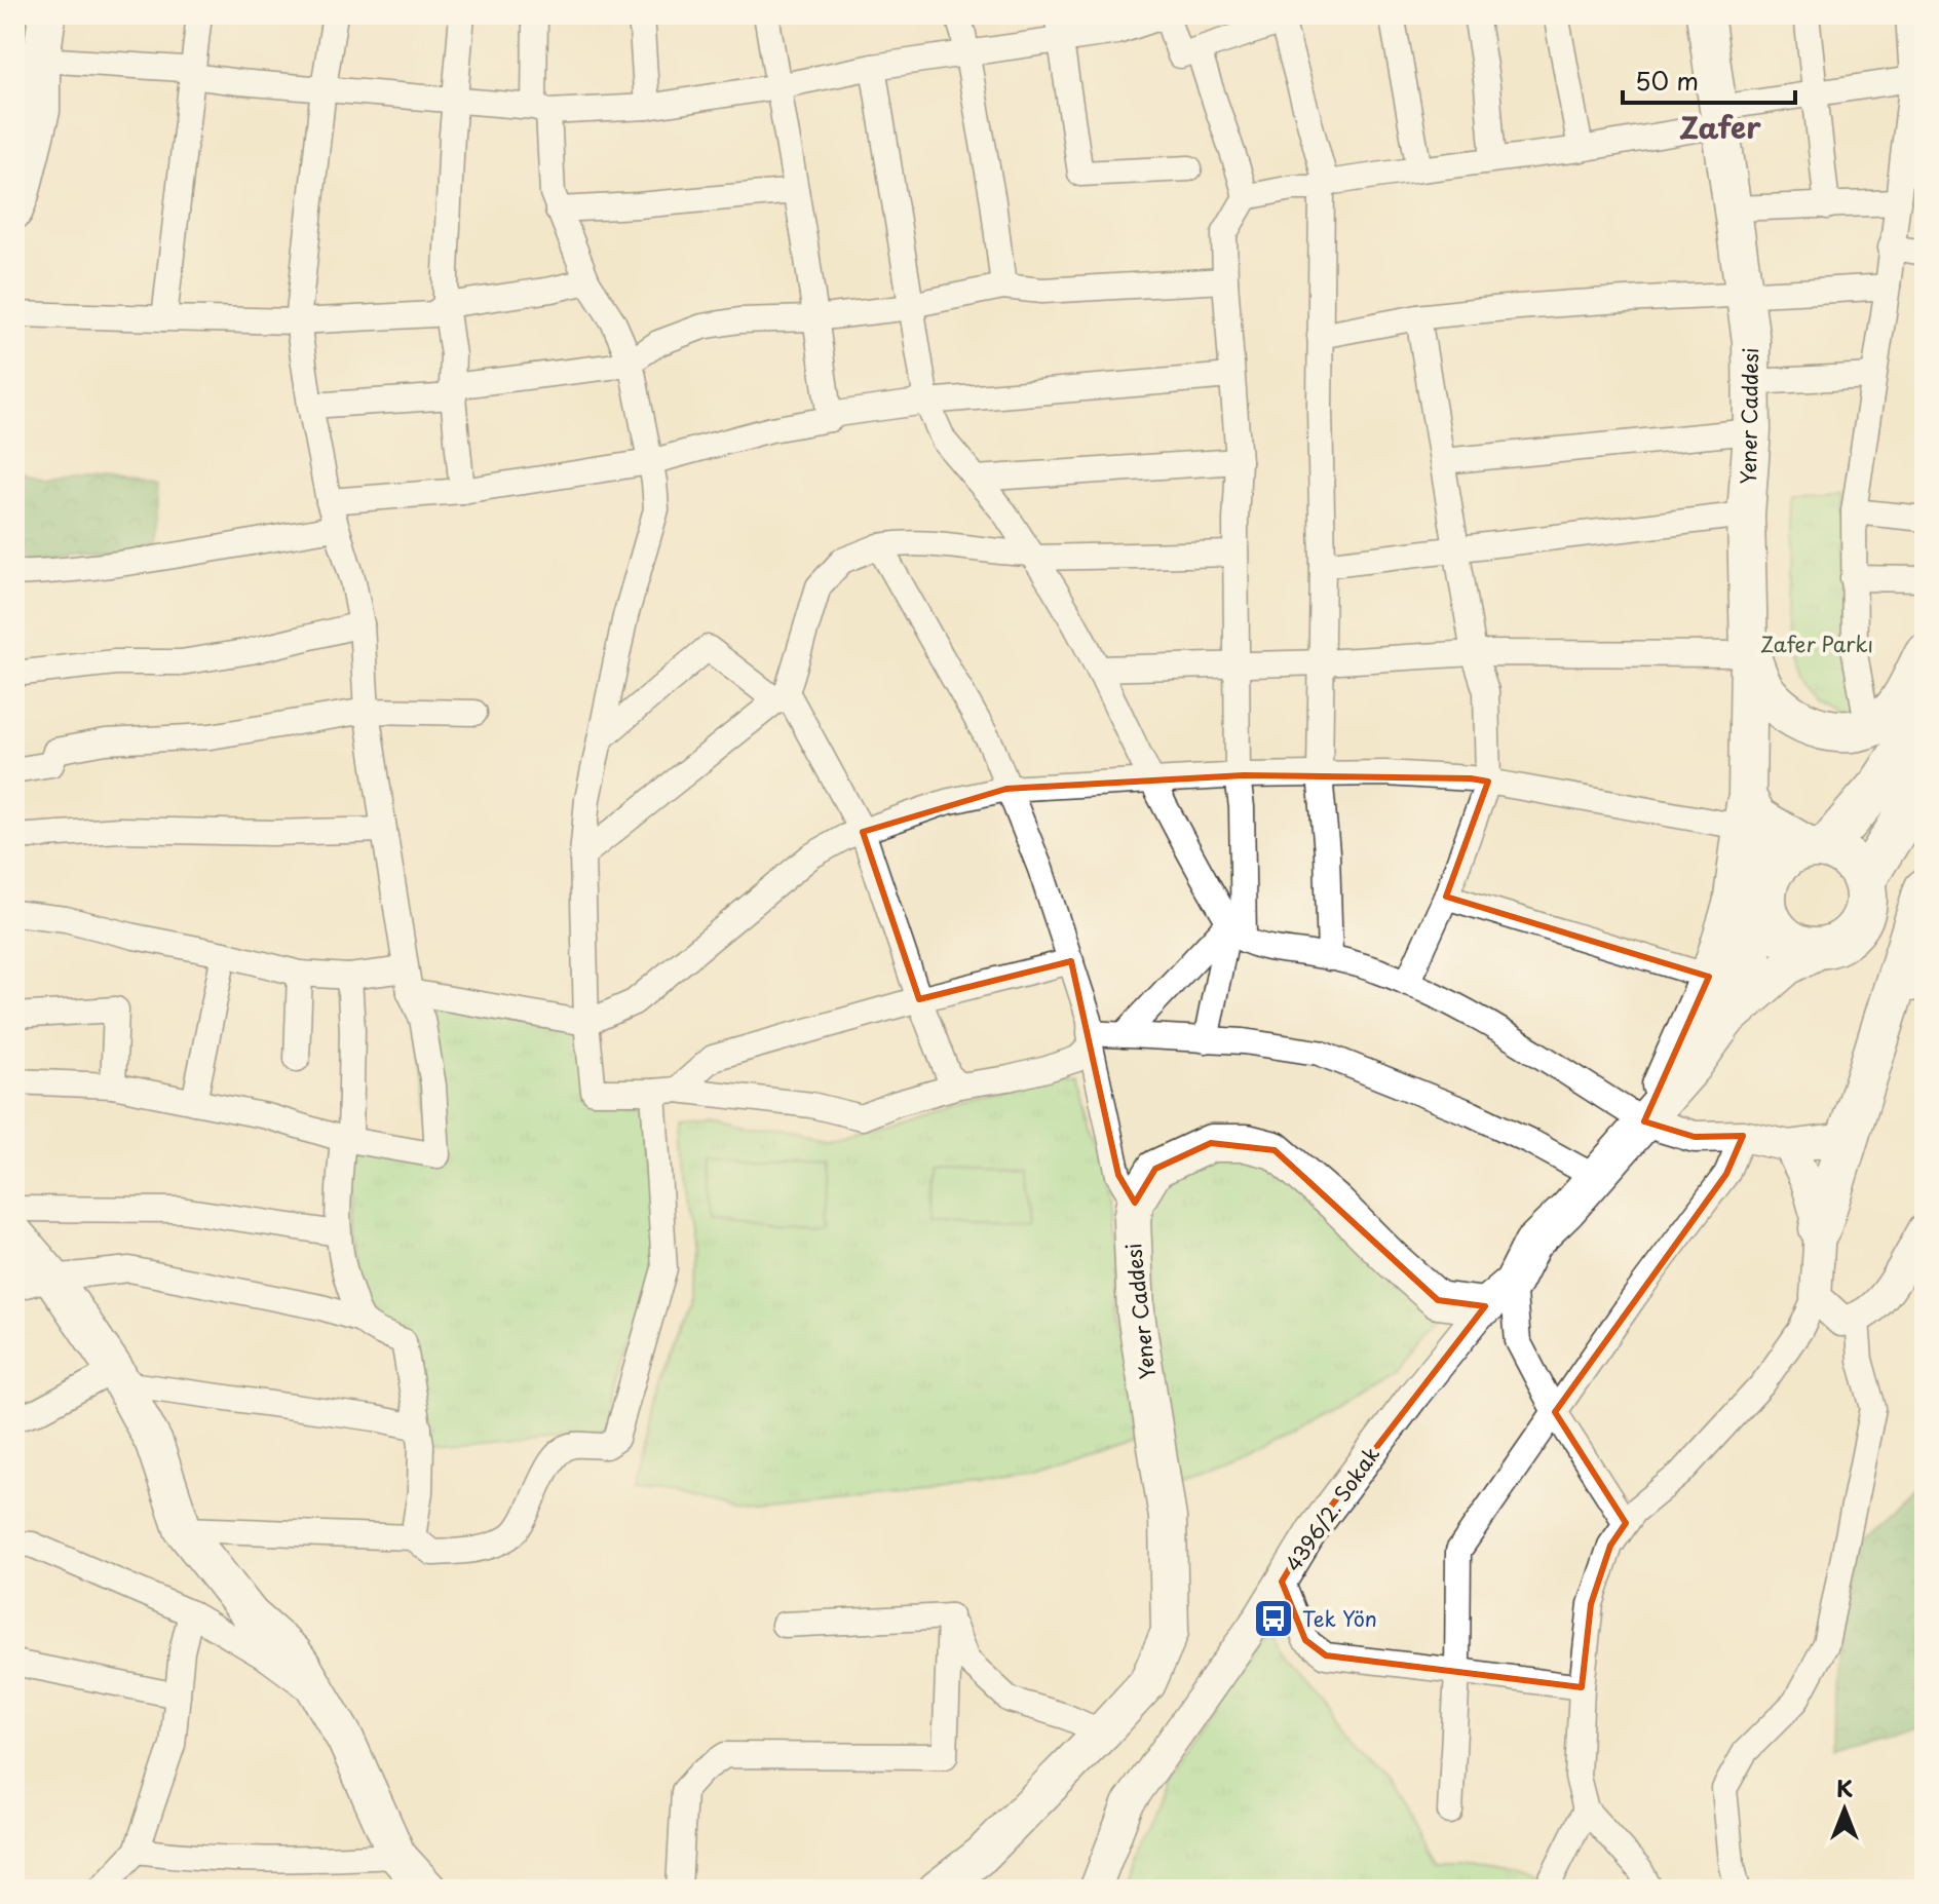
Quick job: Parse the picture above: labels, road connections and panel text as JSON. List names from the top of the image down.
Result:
{
  "streets": {
    "main road": ["Yener Caddesi"],
    "street": ["4396/2. Sokak"]
  },
  "crossings": [
    ["Yener Caddesi", "4396/2. Sokak"]
  ],
  "districts": ["Zafer"],
  "parks": ["Zafer Parkı"],
  "places": {
    "bus stop": ["Tek Yön"]
  },
  "scale_bar": "50 m",
  "north": "top"
}
